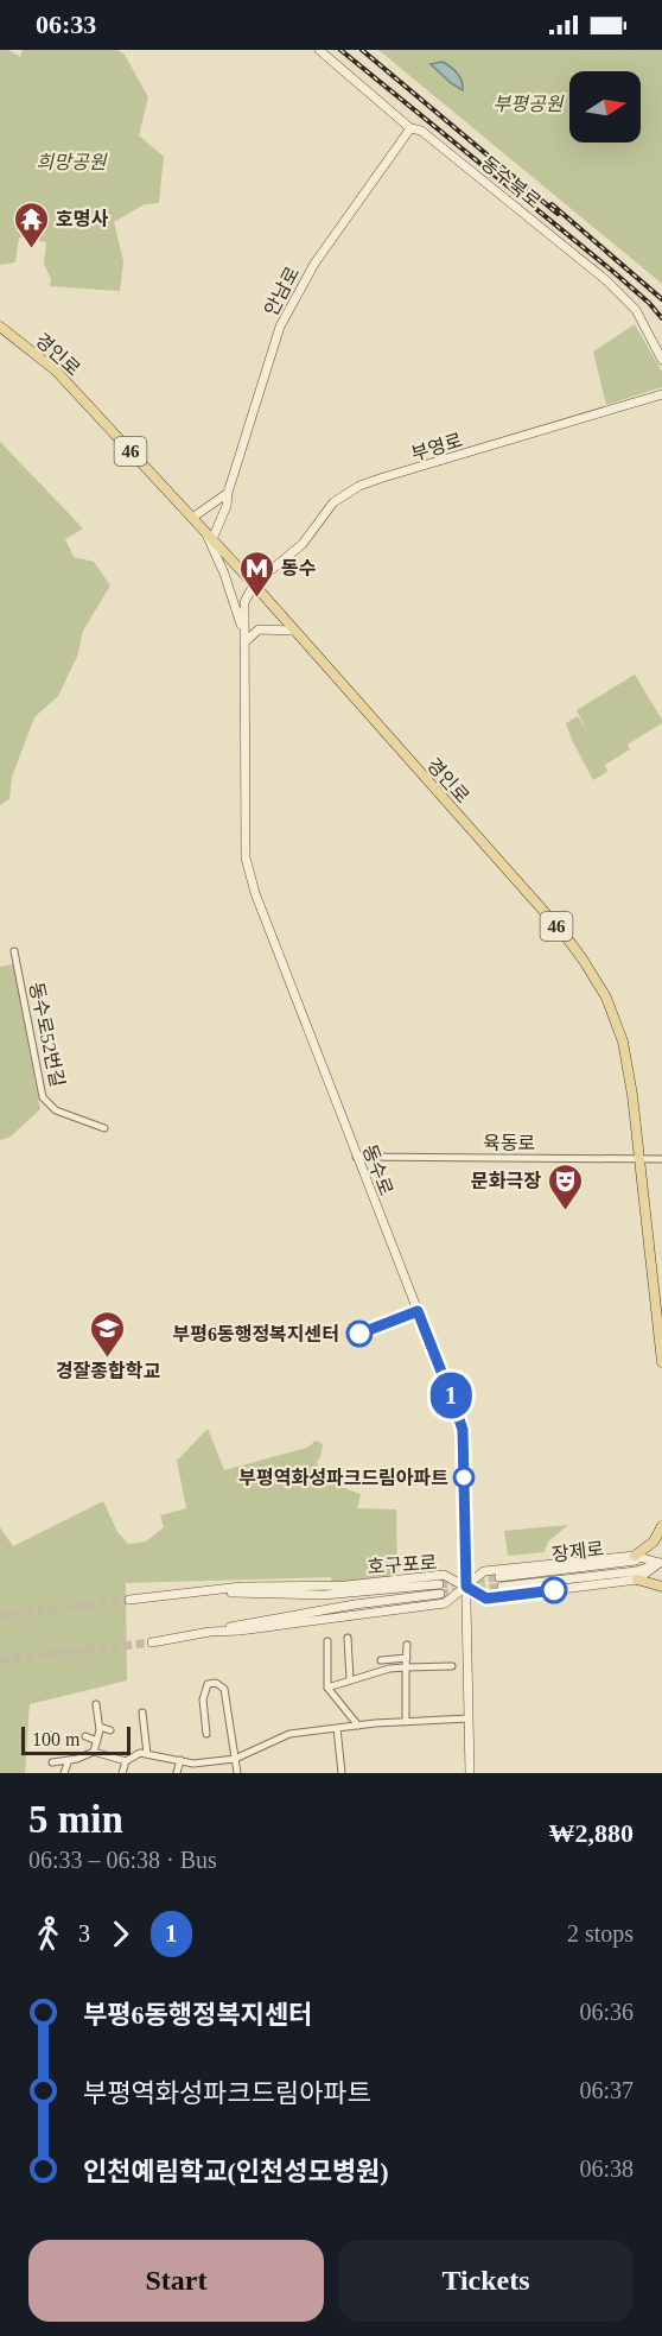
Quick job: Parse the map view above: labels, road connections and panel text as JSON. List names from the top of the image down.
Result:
{
  "streets": {
    "main road": ["경인로", "46"],
    "street": [
      "동수북로",
      "안남로",
      "부영로",
      "동수로52번길",
      "육동로",
      "동수로",
      "장제로",
      "호구포로"
    ]
  },
  "crossings": [
    ["동수북로", "안남로"],
    ["안남로", "경인로"],
    ["경인로", "부영로"],
    ["경인로", "육동로"],
    ["경인로", "동수로"],
    ["부영로", "동수로"],
    ["육동로", "동수로"],
    ["동수로", "호구포로"]
  ],
  "parks": ["부평공원", "희망공원"],
  "places": {
    "temple": ["호명사"],
    "metro station": ["동수"],
    "theatre": ["문화극장"],
    "other": ["부평6동행정복지센터", "부평역화성파크드림아파트"],
    "school or university": ["경잘종합학교"]
  },
  "lines": ["bus line 1"],
  "scale_bar": "100 m",
  "north": "right",
  "page": {
    "status": "06:33",
    "on_map": "1",
    "scale": "100 m",
    "heading": ["5 min", "06:33 – 06:38 · Bus", "₩2,880"],
    "legs": ["3", "1", "2 stops"],
    "list": [
      {
        "name": "부평6동행정복지센터",
        "value": "06:36"
      },
      {
        "name": "부평역화성파크드림아파트",
        "value": "06:37"
      },
      {
        "name": "인천예림학교(인천성모병원)",
        "value": "06:38"
      }
    ],
    "buttons": ["Start", "Tickets"]
  }
}
